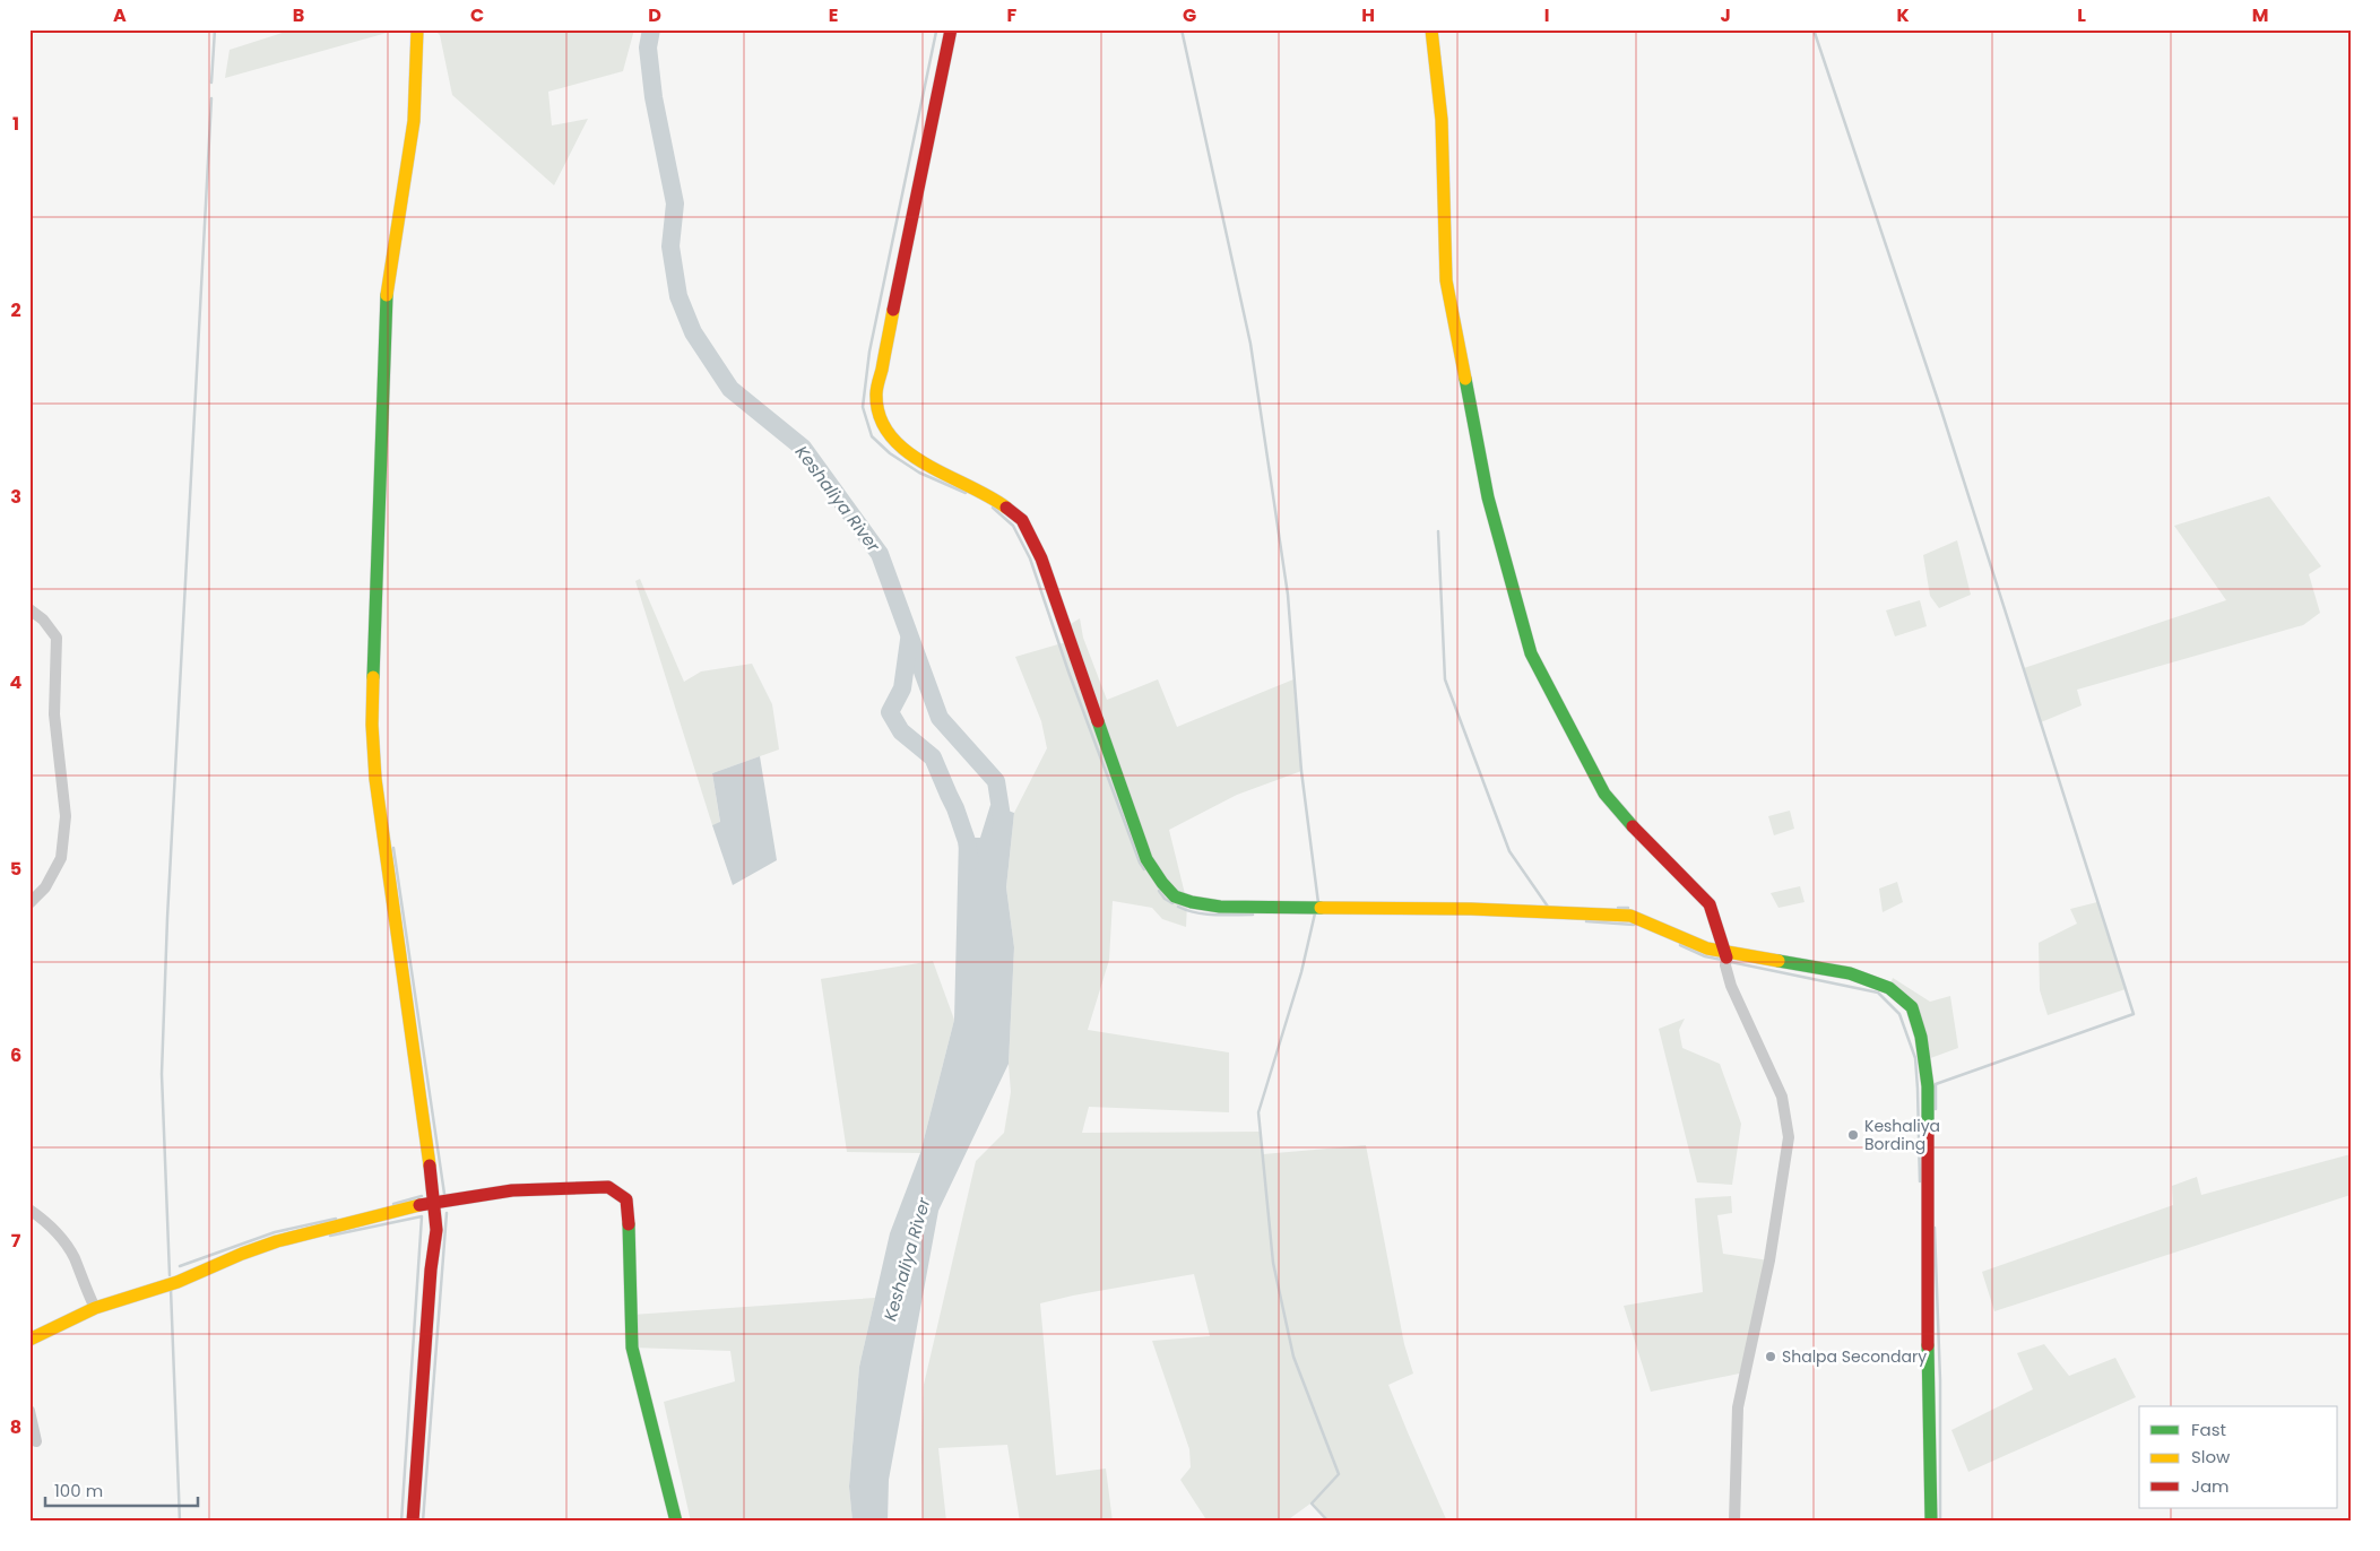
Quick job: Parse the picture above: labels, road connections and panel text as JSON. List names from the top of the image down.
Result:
{
  "water": ["Keshaliya River"],
  "places": ["Keshaliya Bording", "Shalpa Secondary"],
  "legend": ["Fast", "Slow", "Jam"],
  "scale_bar": "100 m",
  "grid": {
    "columns": [
      "A",
      "B",
      "C",
      "D",
      "E",
      "F",
      "G",
      "H",
      "I",
      "J",
      "K",
      "L",
      "M"
    ],
    "rows": [
      "1",
      "2",
      "3",
      "4",
      "5",
      "6",
      "7",
      "8"
    ]
  }
}
